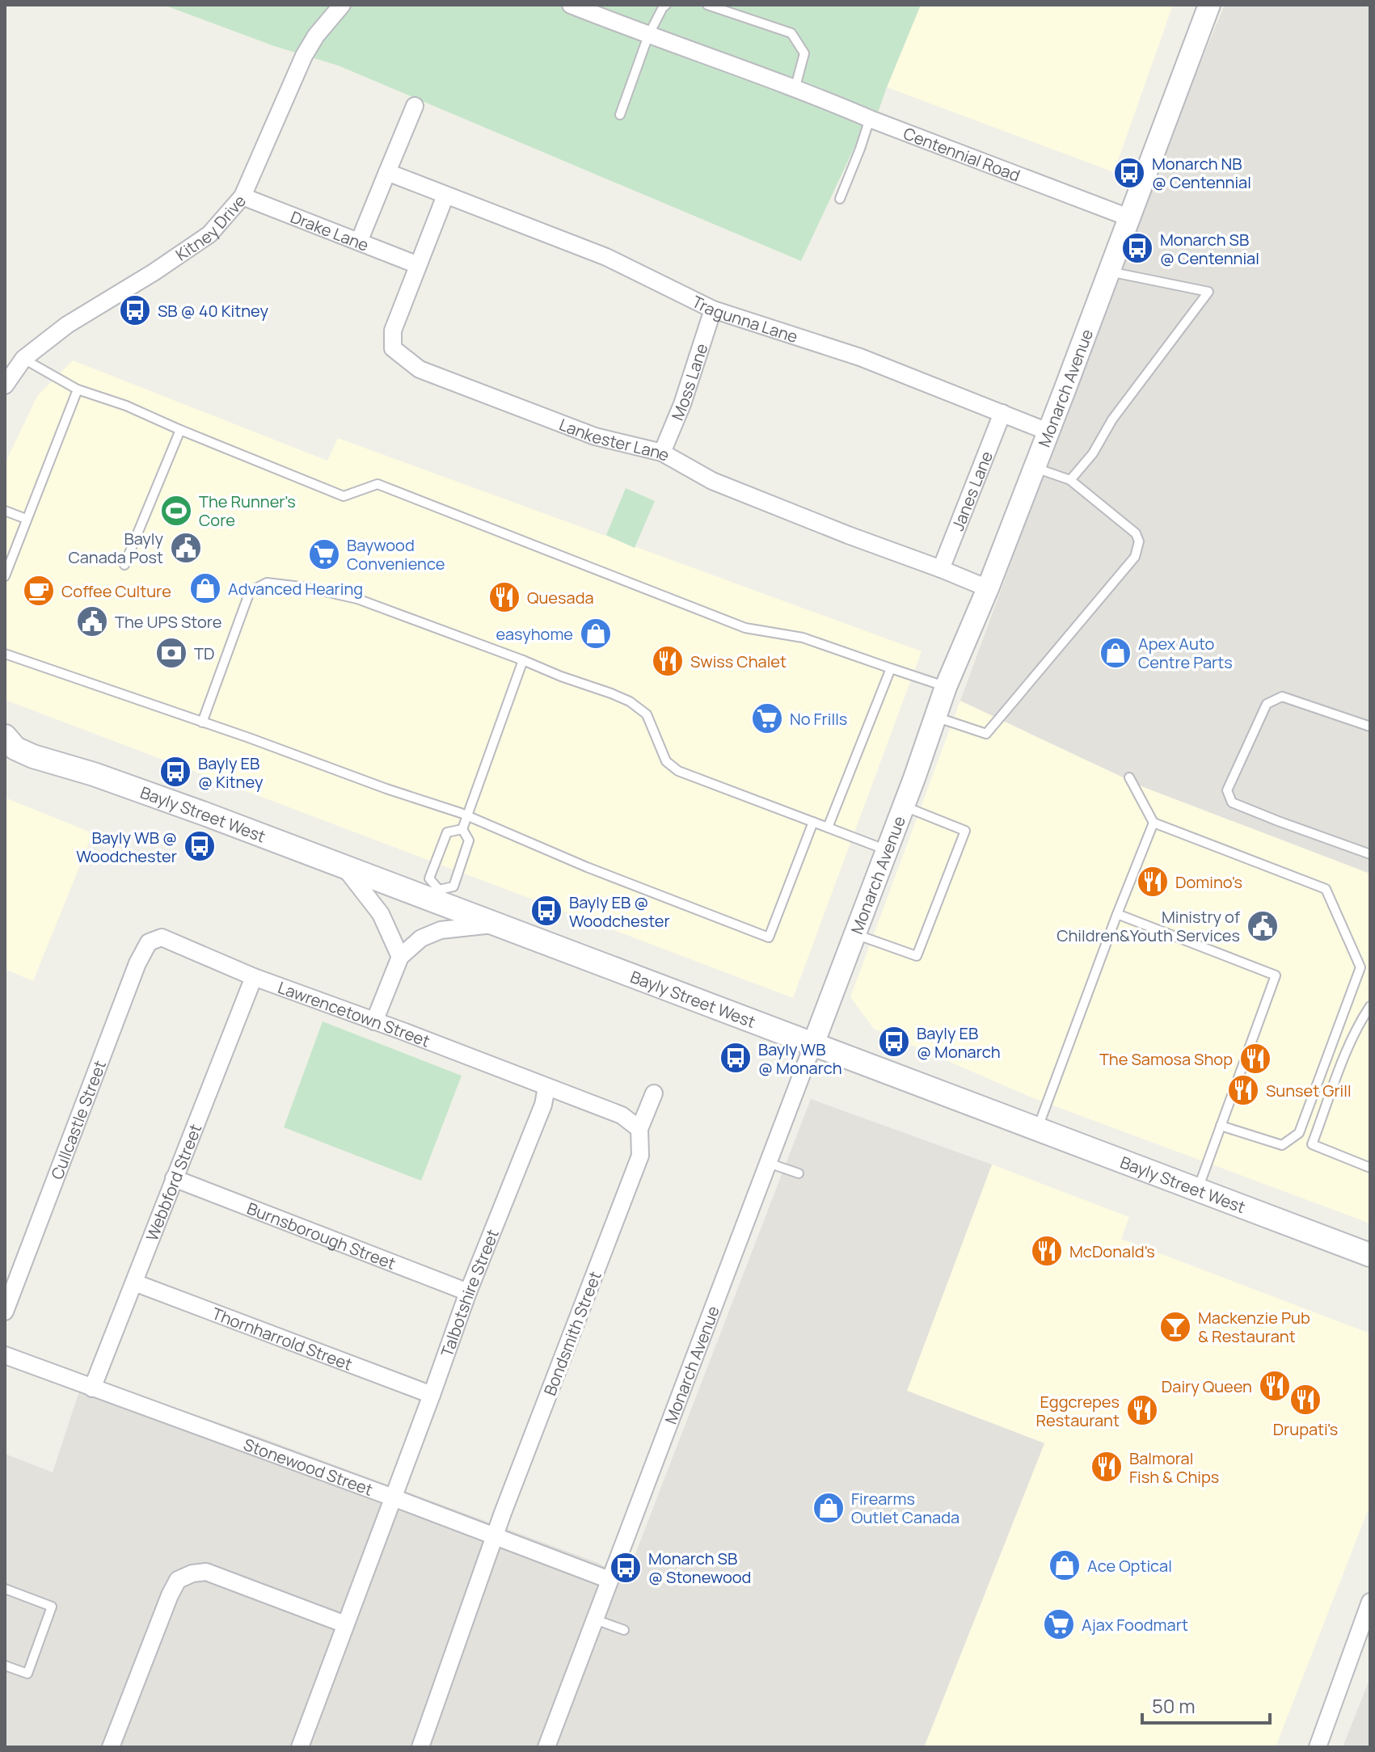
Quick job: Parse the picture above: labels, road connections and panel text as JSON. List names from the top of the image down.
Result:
{
  "streets": {
    "main road": ["Bayly Street West"],
    "street": [
      "Centennial Road",
      "Kitney Drive",
      "Drake Lane",
      "Tragunna Lane",
      "Moss Lane",
      "Monarch Avenue",
      "Lankester Lane",
      "Janes Lane",
      "Lawrencetown Street",
      "Cullcastle Street",
      "Webbford Street",
      "Burnsborough Street",
      "Talbotshire Street",
      "Bondsmith Street",
      "Thornharrold Street",
      "Stonewood Street"
    ]
  },
  "crossings": [
    ["Centennial Road", "Monarch Avenue"],
    ["Kitney Drive", "Drake Lane"],
    ["Drake Lane", "Lankester Lane"],
    ["Tragunna Lane", "Moss Lane"],
    ["Tragunna Lane", "Monarch Avenue"],
    ["Tragunna Lane", "Lankester Lane"],
    ["Tragunna Lane", "Janes Lane"],
    ["Moss Lane", "Lankester Lane"],
    ["Monarch Avenue", "Lankester Lane"],
    ["Monarch Avenue", "Bayly Street West"],
    ["Monarch Avenue", "Stonewood Street"],
    ["Lankester Lane", "Janes Lane"],
    ["Lawrencetown Street", "Cullcastle Street"],
    ["Lawrencetown Street", "Webbford Street"],
    ["Lawrencetown Street", "Talbotshire Street"],
    ["Webbford Street", "Burnsborough Street"],
    ["Webbford Street", "Thornharrold Street"],
    ["Webbford Street", "Stonewood Street"],
    ["Burnsborough Street", "Talbotshire Street"],
    ["Talbotshire Street", "Thornharrold Street"],
    ["Talbotshire Street", "Stonewood Street"],
    ["Bondsmith Street", "Stonewood Street"]
  ],
  "places": {
    "bus stop": [
      "Monarch NB @ Centennial",
      "Monarch SB @ Centennial",
      "SB @ 40 Kitney",
      "Bayly EB @ Kitney",
      "Bayly WB @ Woodchester",
      "Bayly EB @ Woodchester",
      "Bayly EB @ Monarch",
      "Bayly WB @ Monarch",
      "Monarch SB @ Stonewood"
    ],
    "sports": ["The Runner's Core"],
    "public building": ["Bayly Canada Post", "The UPS Store", "Ministry of Children&Youth Services"],
    "supermarket": ["Baywood Convenience", "No Frills", "Ajax Foodmart"],
    "shop": [
      "Advanced Hearing",
      "easyhome",
      "Apex Auto Centre Parts",
      "Firearms Outlet Canada",
      "Ace Optical"
    ],
    "cafe": ["Coffee Culture"],
    "restaurant": [
      "Quesada",
      "Swiss Chalet",
      "Domino's",
      "The Samosa Shop",
      "Sunset Grill",
      "McDonald's",
      "Dairy Queen",
      "Drupati's",
      "Eggcrepes Restaurant",
      "Balmoral Fish & Chips"
    ],
    "bank": ["TD"],
    "bar": ["Mackenzie Pub & Restaurant"]
  },
  "scale_bar": "50 m"
}
